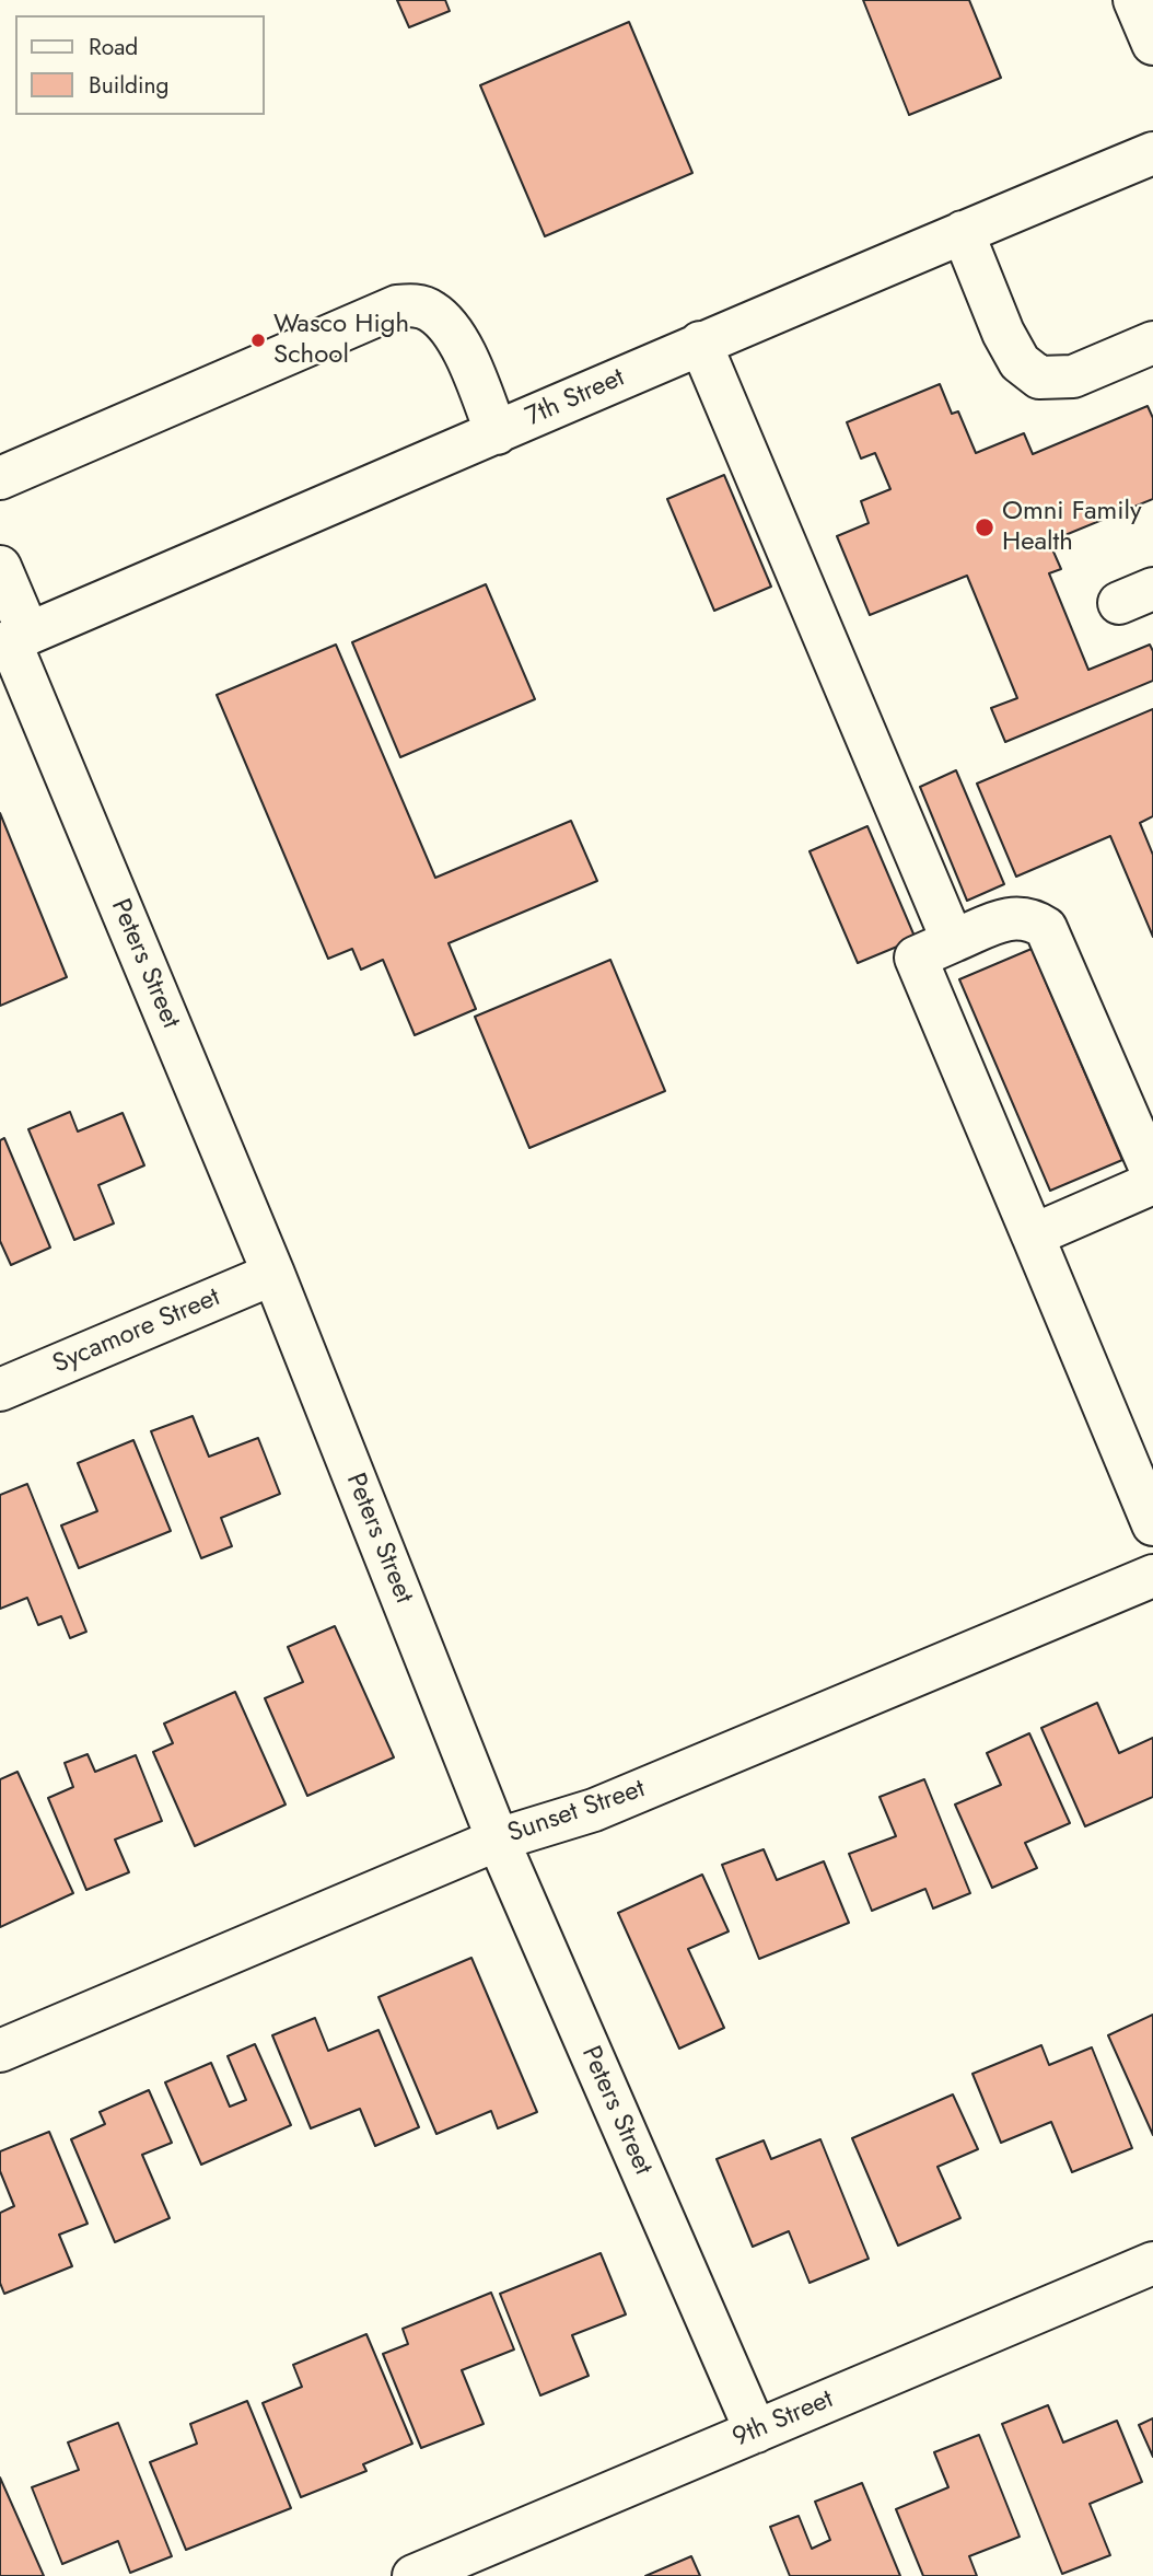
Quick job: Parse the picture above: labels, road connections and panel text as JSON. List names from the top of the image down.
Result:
{
  "streets": {
    "street": [
      "7th Street",
      "Peters Street",
      "Sycamore Street",
      "Sunset Street",
      "9th Street"
    ]
  },
  "crossings": [
    ["7th Street", "Peters Street"],
    ["Peters Street", "Sycamore Street"],
    ["Peters Street", "Sunset Street"],
    ["Peters Street", "9th Street"]
  ],
  "places": ["Wasco High School", "Omni Family Health"],
  "legend": ["Road", "Building"]
}
